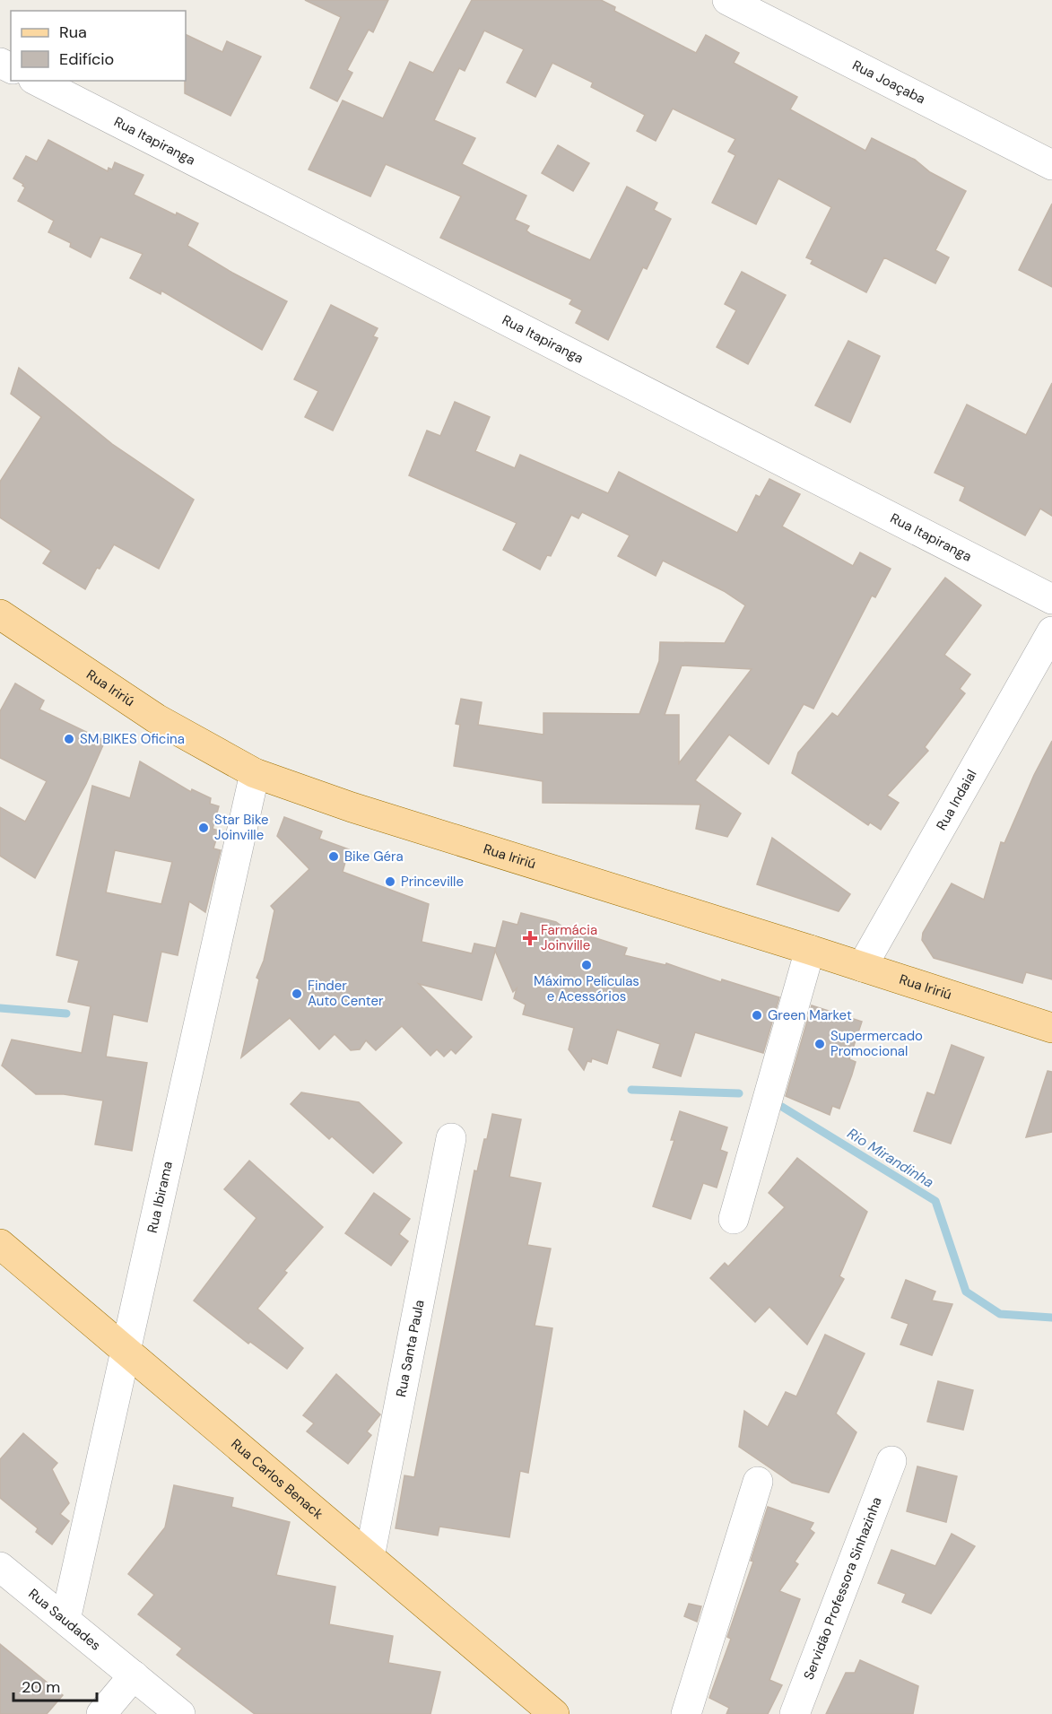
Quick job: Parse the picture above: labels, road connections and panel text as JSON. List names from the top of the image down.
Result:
{
  "streets": {
    "main road": ["Rua Iririú", "Rua Carlos Benack"],
    "street": [
      "Rua Joaçaba",
      "Rua Itapiranga",
      "Rua Indaial",
      "Rua Ibirama",
      "Rua Santa Paula",
      "Servidão Professora Sinhazinha",
      "Rua Saudades"
    ]
  },
  "crossings": [
    ["Rua Iririú", "Rua Indaial"],
    ["Rua Iririú", "Rua Ibirama"],
    ["Rua Ibirama", "Rua Carlos Benack"],
    ["Rua Ibirama", "Rua Saudades"],
    ["Rua Santa Paula", "Rua Carlos Benack"]
  ],
  "water": ["Rio Mirandinha"],
  "places": {
    "other": [
      "SM BIKES Oficina",
      "Star Bike Joinville",
      "Bike Géra",
      "Princeville",
      "Máximo Películas e Acessórios",
      "Finder Auto Center",
      "Green Market",
      "Supermercado Promocional"
    ],
    "health": ["Farmácia Joinville"]
  },
  "legend": ["Rua", "Edifício"],
  "scale_bar": "20 m"
}
